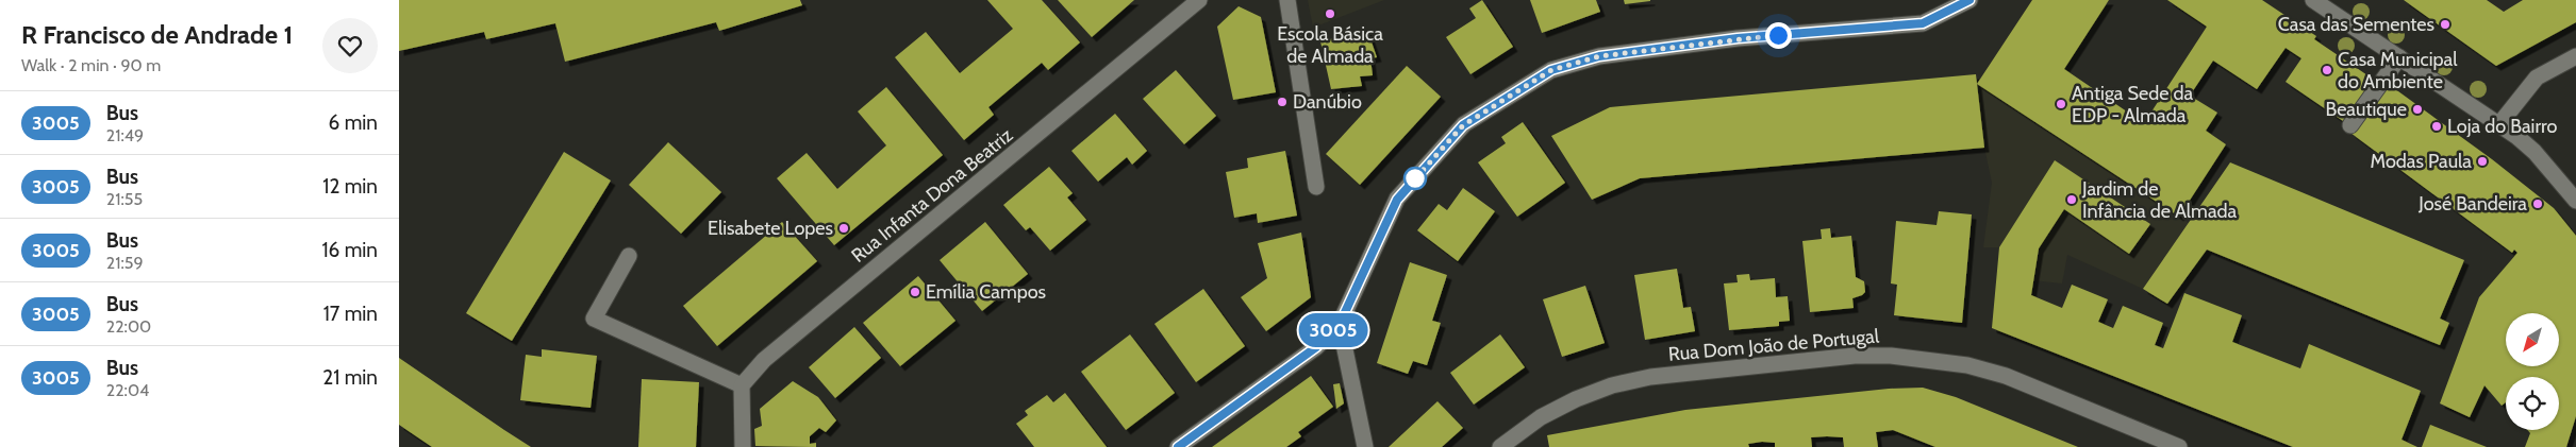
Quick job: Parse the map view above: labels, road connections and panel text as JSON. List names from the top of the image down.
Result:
{
  "streets": {
    "street": ["Rua Infanta Dona Beatriz", "Rua Dom João de Portugal"]
  },
  "places": [
    "Escola Básica de Almada",
    "Casa das Sementes",
    "Casa Municipal do Ambiente",
    "Danúbio",
    "Antiga Sede da EDP - Almada",
    "Beautique",
    "Loja do Bairro",
    "Modas Paula",
    "Jardim de Infância de Almada",
    "José Bandeira",
    "Elisabete Lopes",
    "Emília Campos"
  ],
  "lines": ["bus line 3005"],
  "north": "bottom left",
  "page": {
    "heading": ["R Francisco de Andrade 1", "Walk · 2 min · 90 m"],
    "on_map": "3005",
    "list": [
      {
        "mark": "3005",
        "name": "Bus",
        "note": "21:49",
        "value": "6 min"
      },
      {
        "mark": "3005",
        "name": "Bus",
        "note": "21:55",
        "value": "12 min"
      },
      {
        "mark": "3005",
        "name": "Bus",
        "note": "21:59",
        "value": "16 min"
      },
      {
        "mark": "3005",
        "name": "Bus",
        "note": "22:00",
        "value": "17 min"
      },
      {
        "mark": "3005",
        "name": "Bus",
        "note": "22:04",
        "value": "21 min"
      }
    ]
  }
}
